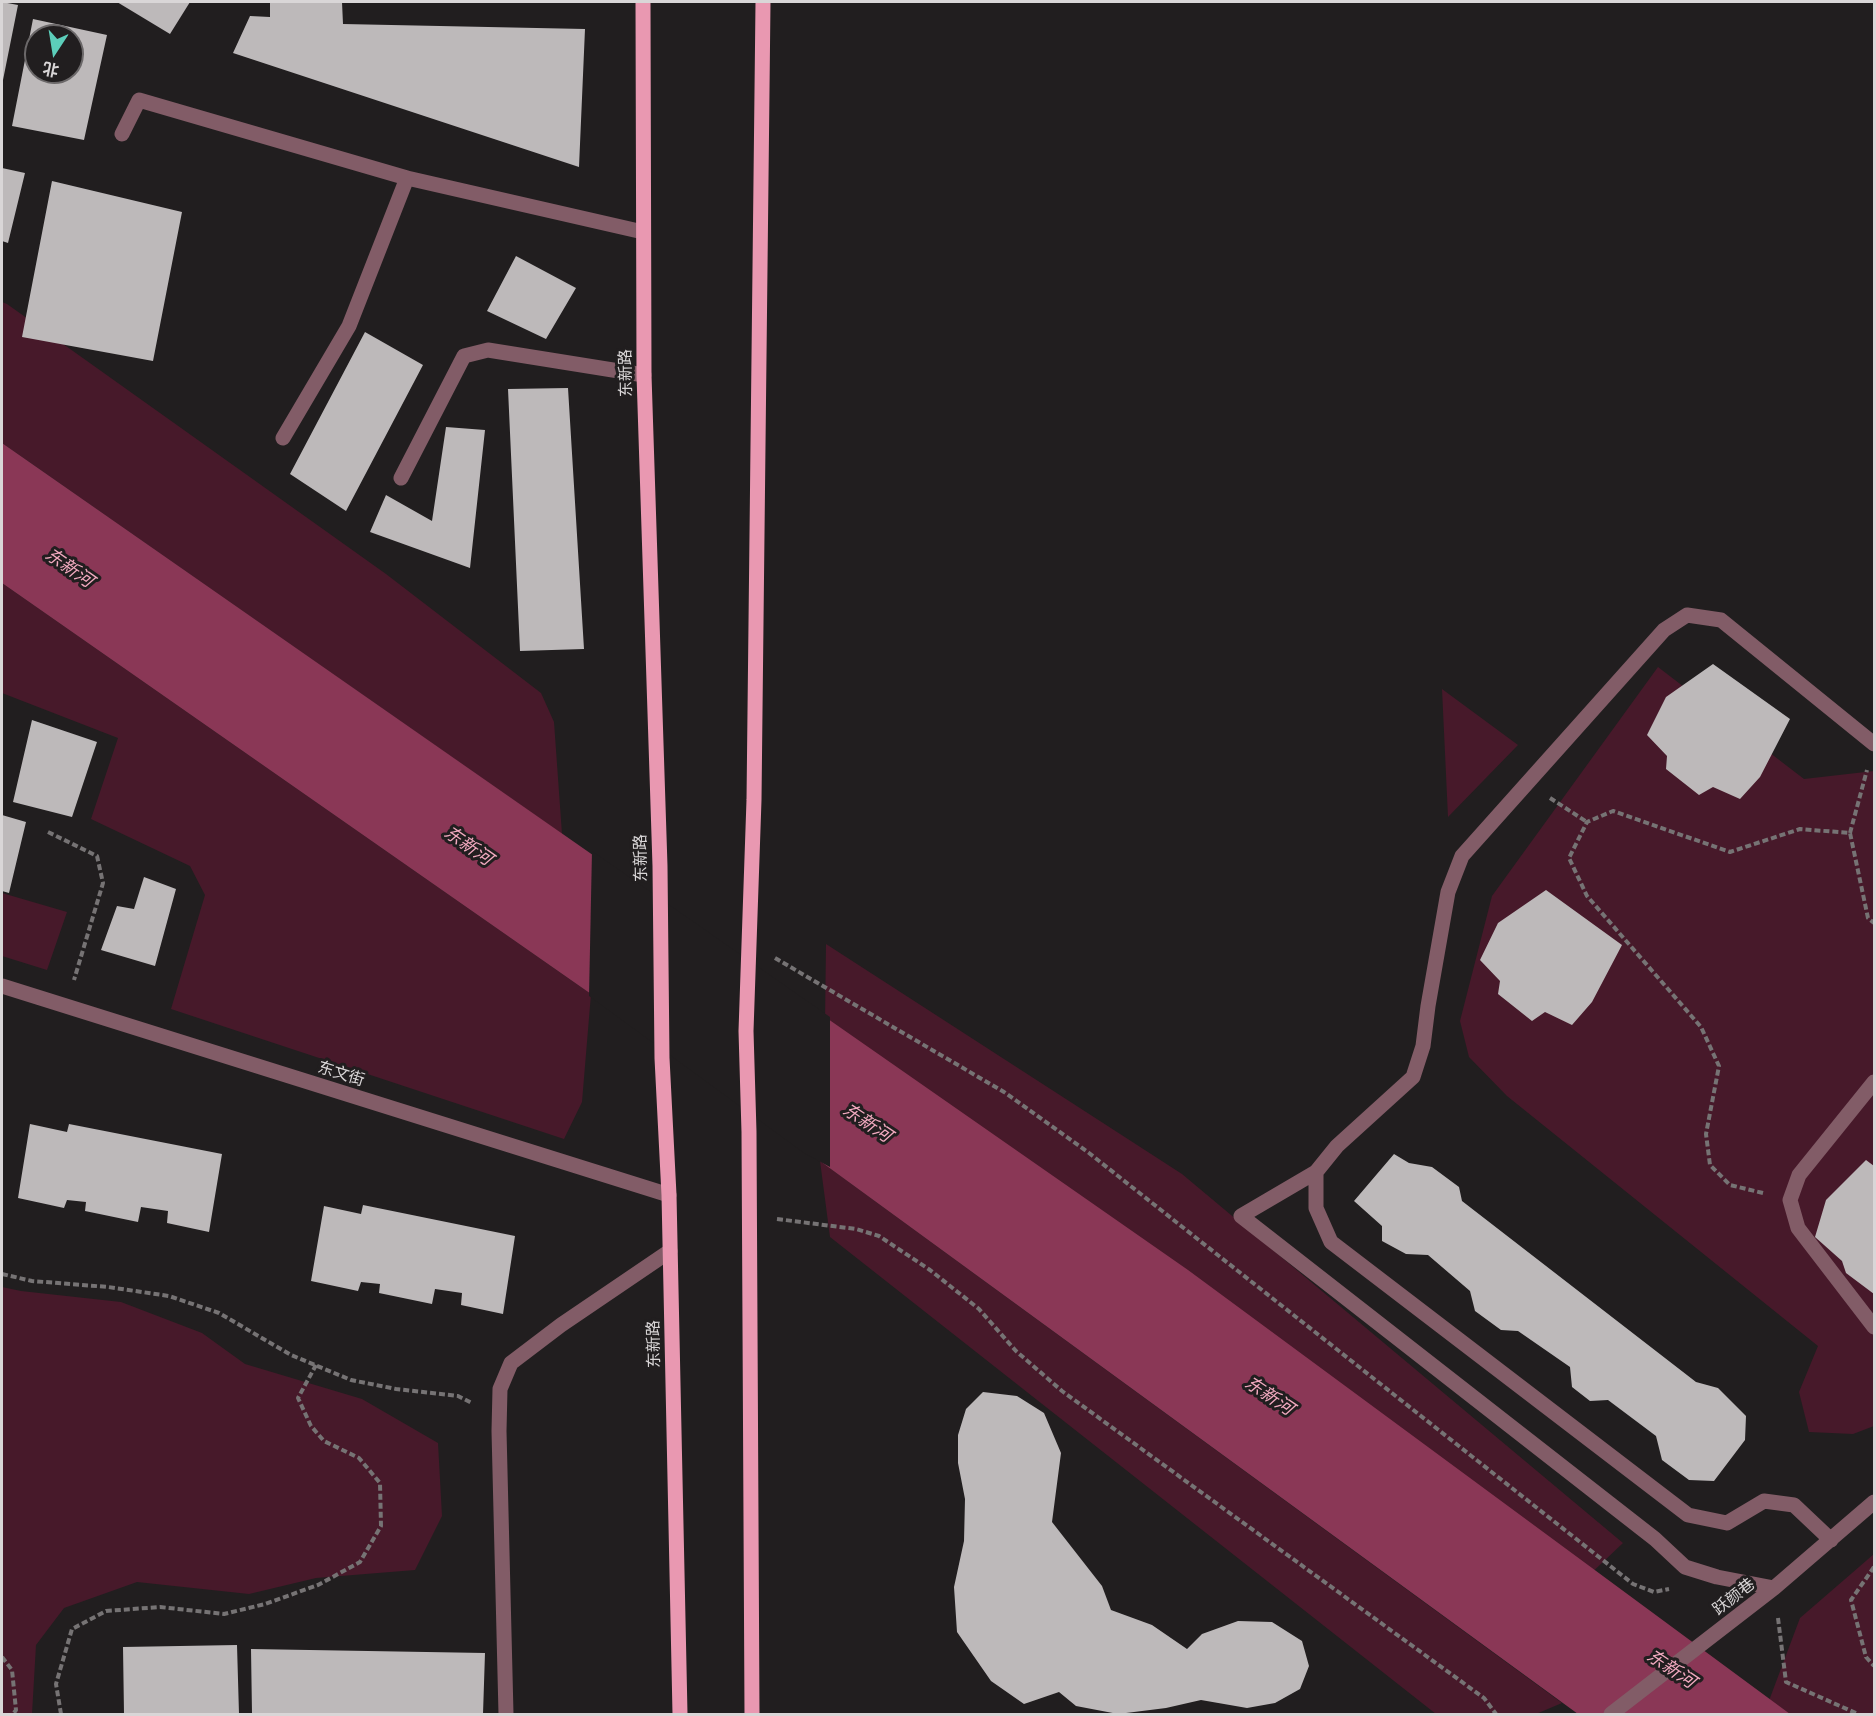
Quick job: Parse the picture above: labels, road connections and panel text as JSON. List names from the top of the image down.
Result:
{
  "streets": {
    "main road": ["东新路"],
    "street": ["东文街", "跃颜巷"]
  },
  "crossings": [
    ["东新路", "东文街"]
  ],
  "water": ["东新河"],
  "north": "bottom"
}
